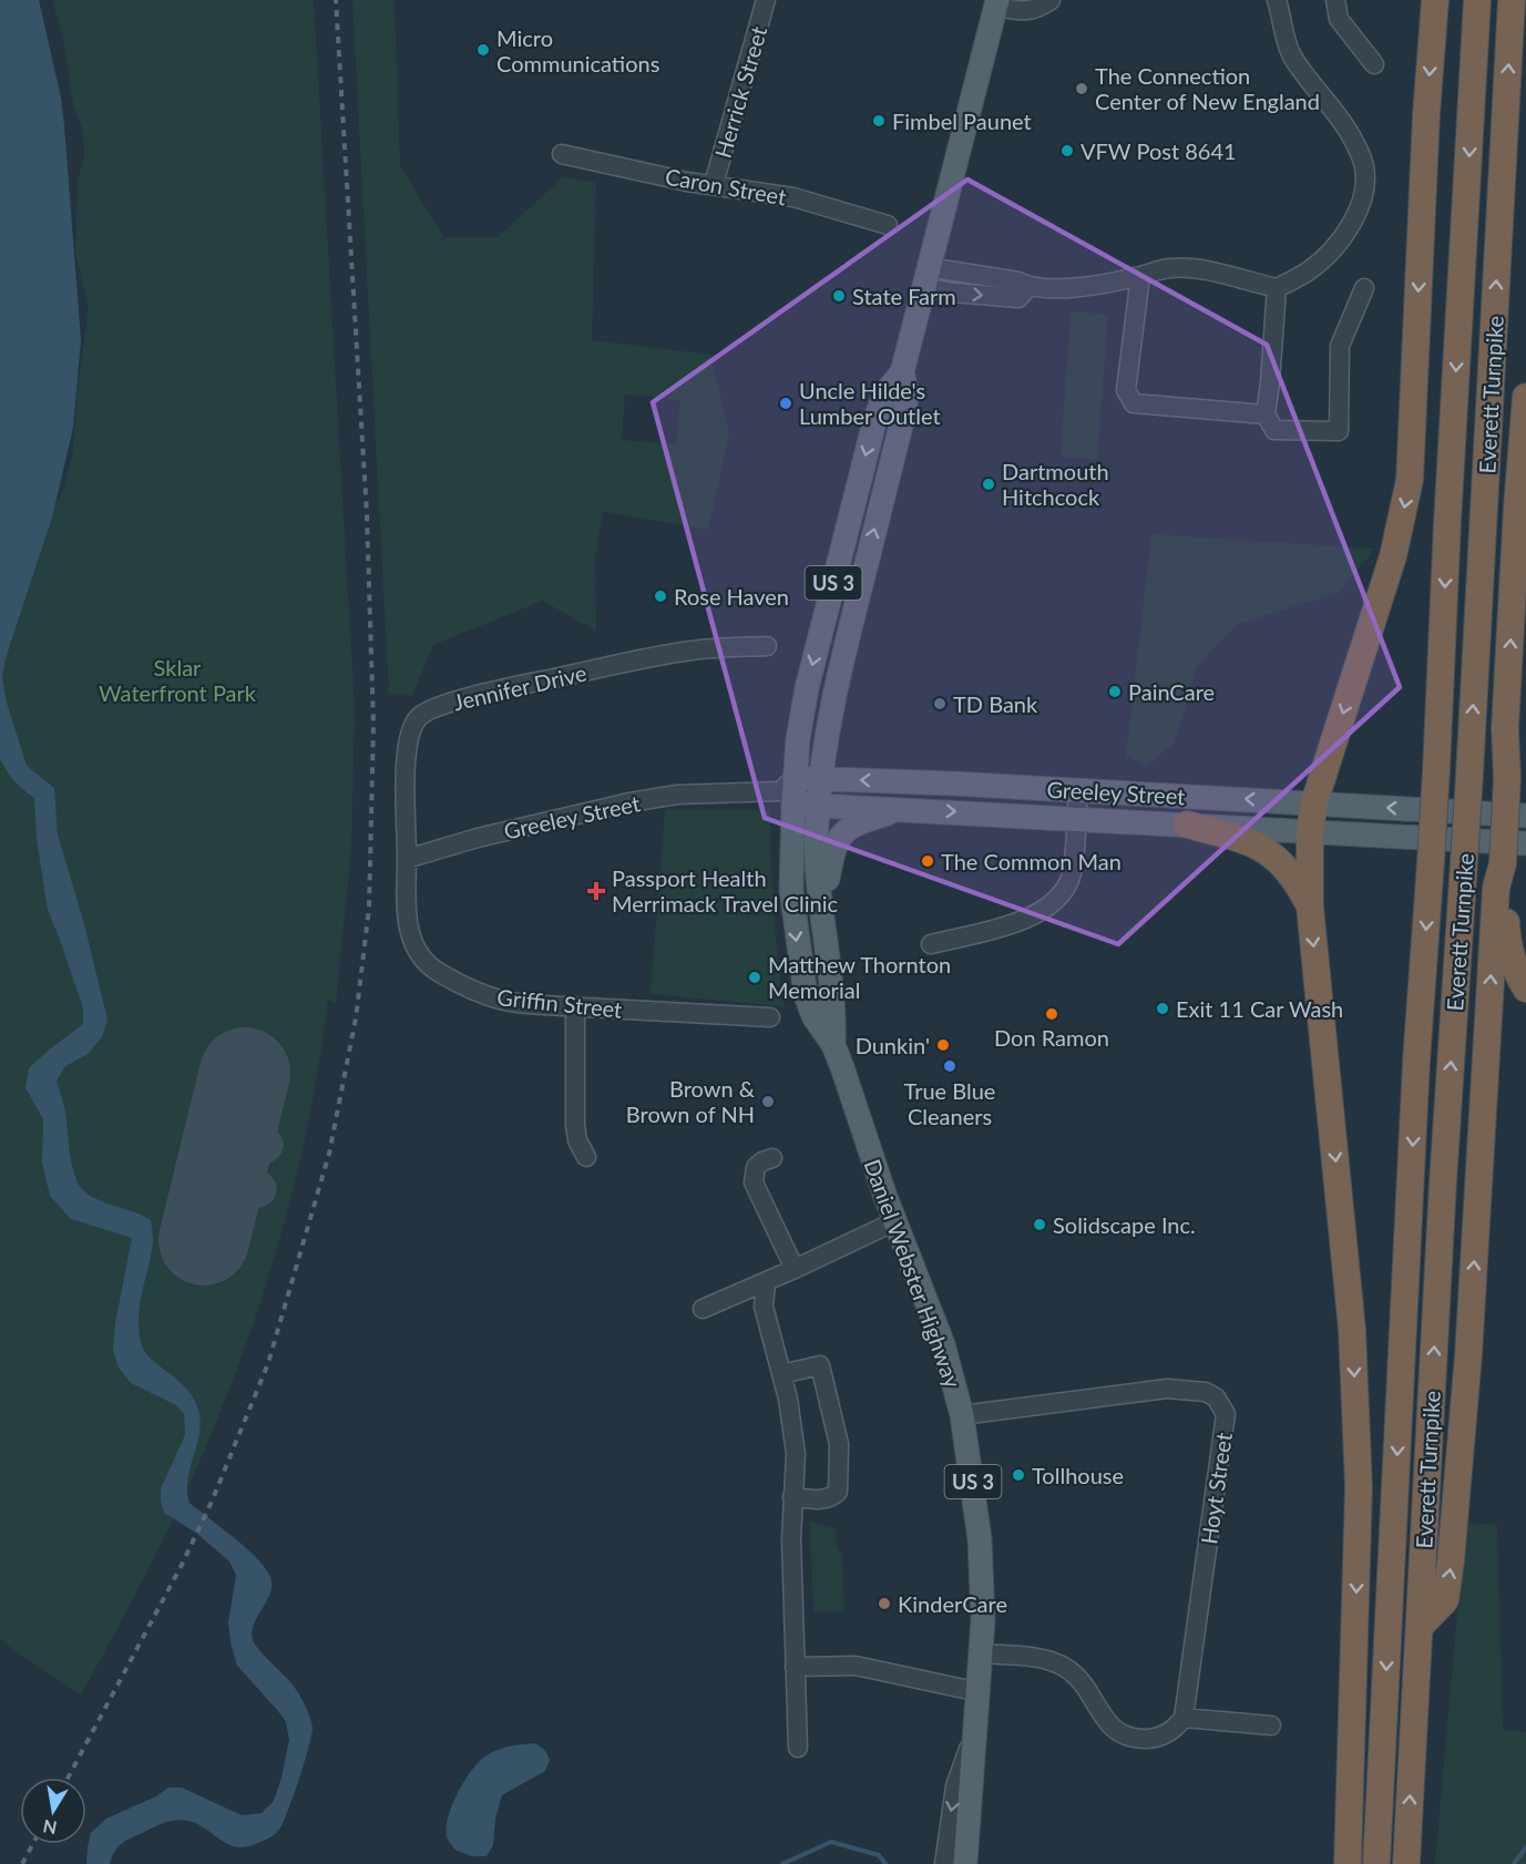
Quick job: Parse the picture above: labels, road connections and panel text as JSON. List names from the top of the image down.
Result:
{
  "streets": {
    "highway": ["Everett Turnpike"],
    "main road": ["US 3", "Greeley Street", "Daniel Webster Highway"],
    "street": [
      "Herrick Street",
      "Caron Street",
      "Jennifer Drive",
      "Griffin Street",
      "Hoyt Street"
    ]
  },
  "crossings": [
    ["Herrick Street", "Caron Street"],
    ["Everett Turnpike", "Greeley Street"],
    ["Jennifer Drive", "Greeley Street"],
    ["Jennifer Drive", "Griffin Street"],
    ["Greeley Street", "Griffin Street"],
    ["Greeley Street", "Daniel Webster Highway"],
    ["Daniel Webster Highway", "Hoyt Street"]
  ],
  "parks": ["Sklar Waterfront Park"],
  "places": {
    "other": [
      "Micro Communications",
      "The Connection Center of New England",
      "Fimbel Paunet",
      "VFW Post 8641",
      "State Farm",
      "Uncle Hilde's Lumber Outlet",
      "Dartmouth Hitchcock",
      "Rose Haven",
      "PainCare",
      "TD Bank",
      "The Common Man",
      "Matthew Thornton Memorial",
      "Exit 11 Car Wash",
      "Don Ramon",
      "Dunkin'",
      "True Blue Cleaners",
      "Brown & Brown of NH",
      "Solidscape Inc.",
      "Tollhouse",
      "KinderCare"
    ],
    "health": ["Passport Health Merrimack Travel Clinic"]
  },
  "north": "bottom"
}
